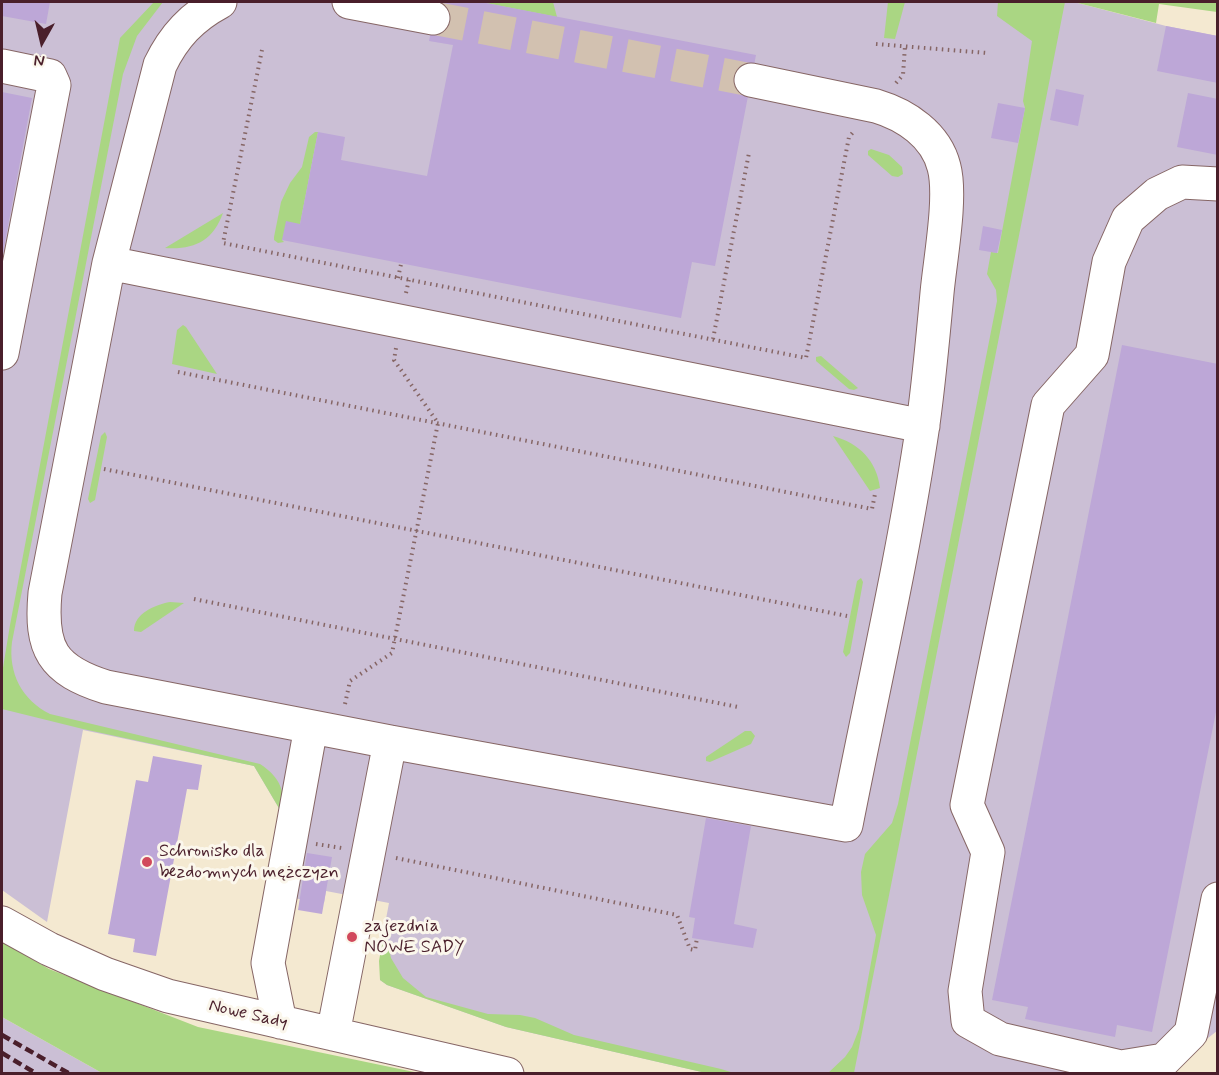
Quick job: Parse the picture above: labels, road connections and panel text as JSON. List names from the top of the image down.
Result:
{
  "streets": {
    "street": ["Nowe Sady"]
  },
  "places": ["Schronisko dla bezdomnych mężczyzn", "zajezdnia NOWE SADY"],
  "north": "bottom"
}
